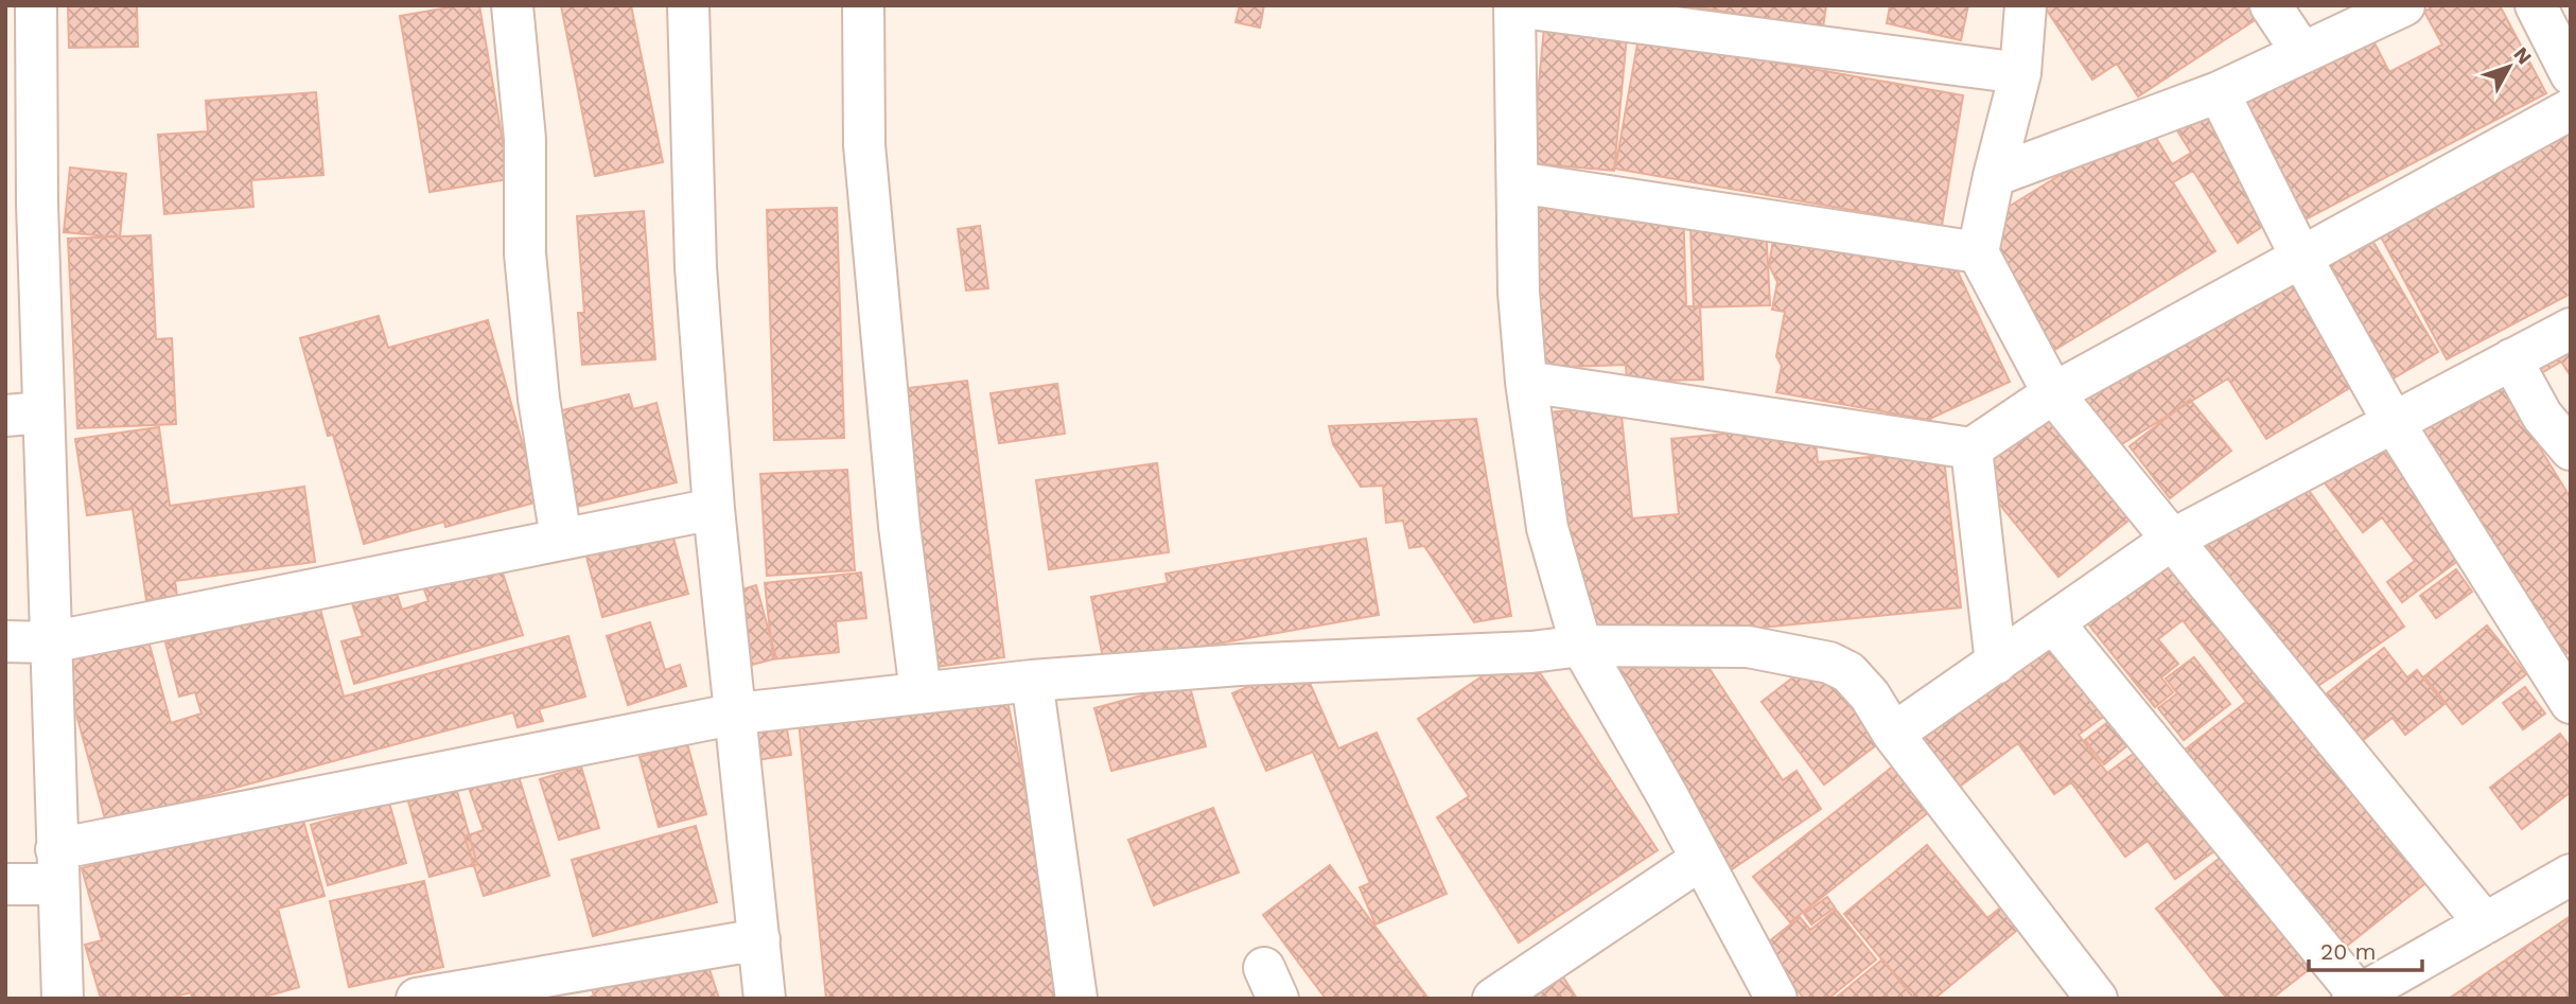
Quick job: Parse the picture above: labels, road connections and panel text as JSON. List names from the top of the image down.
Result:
{
  "scale_bar": "20 m",
  "north": "top right"
}
